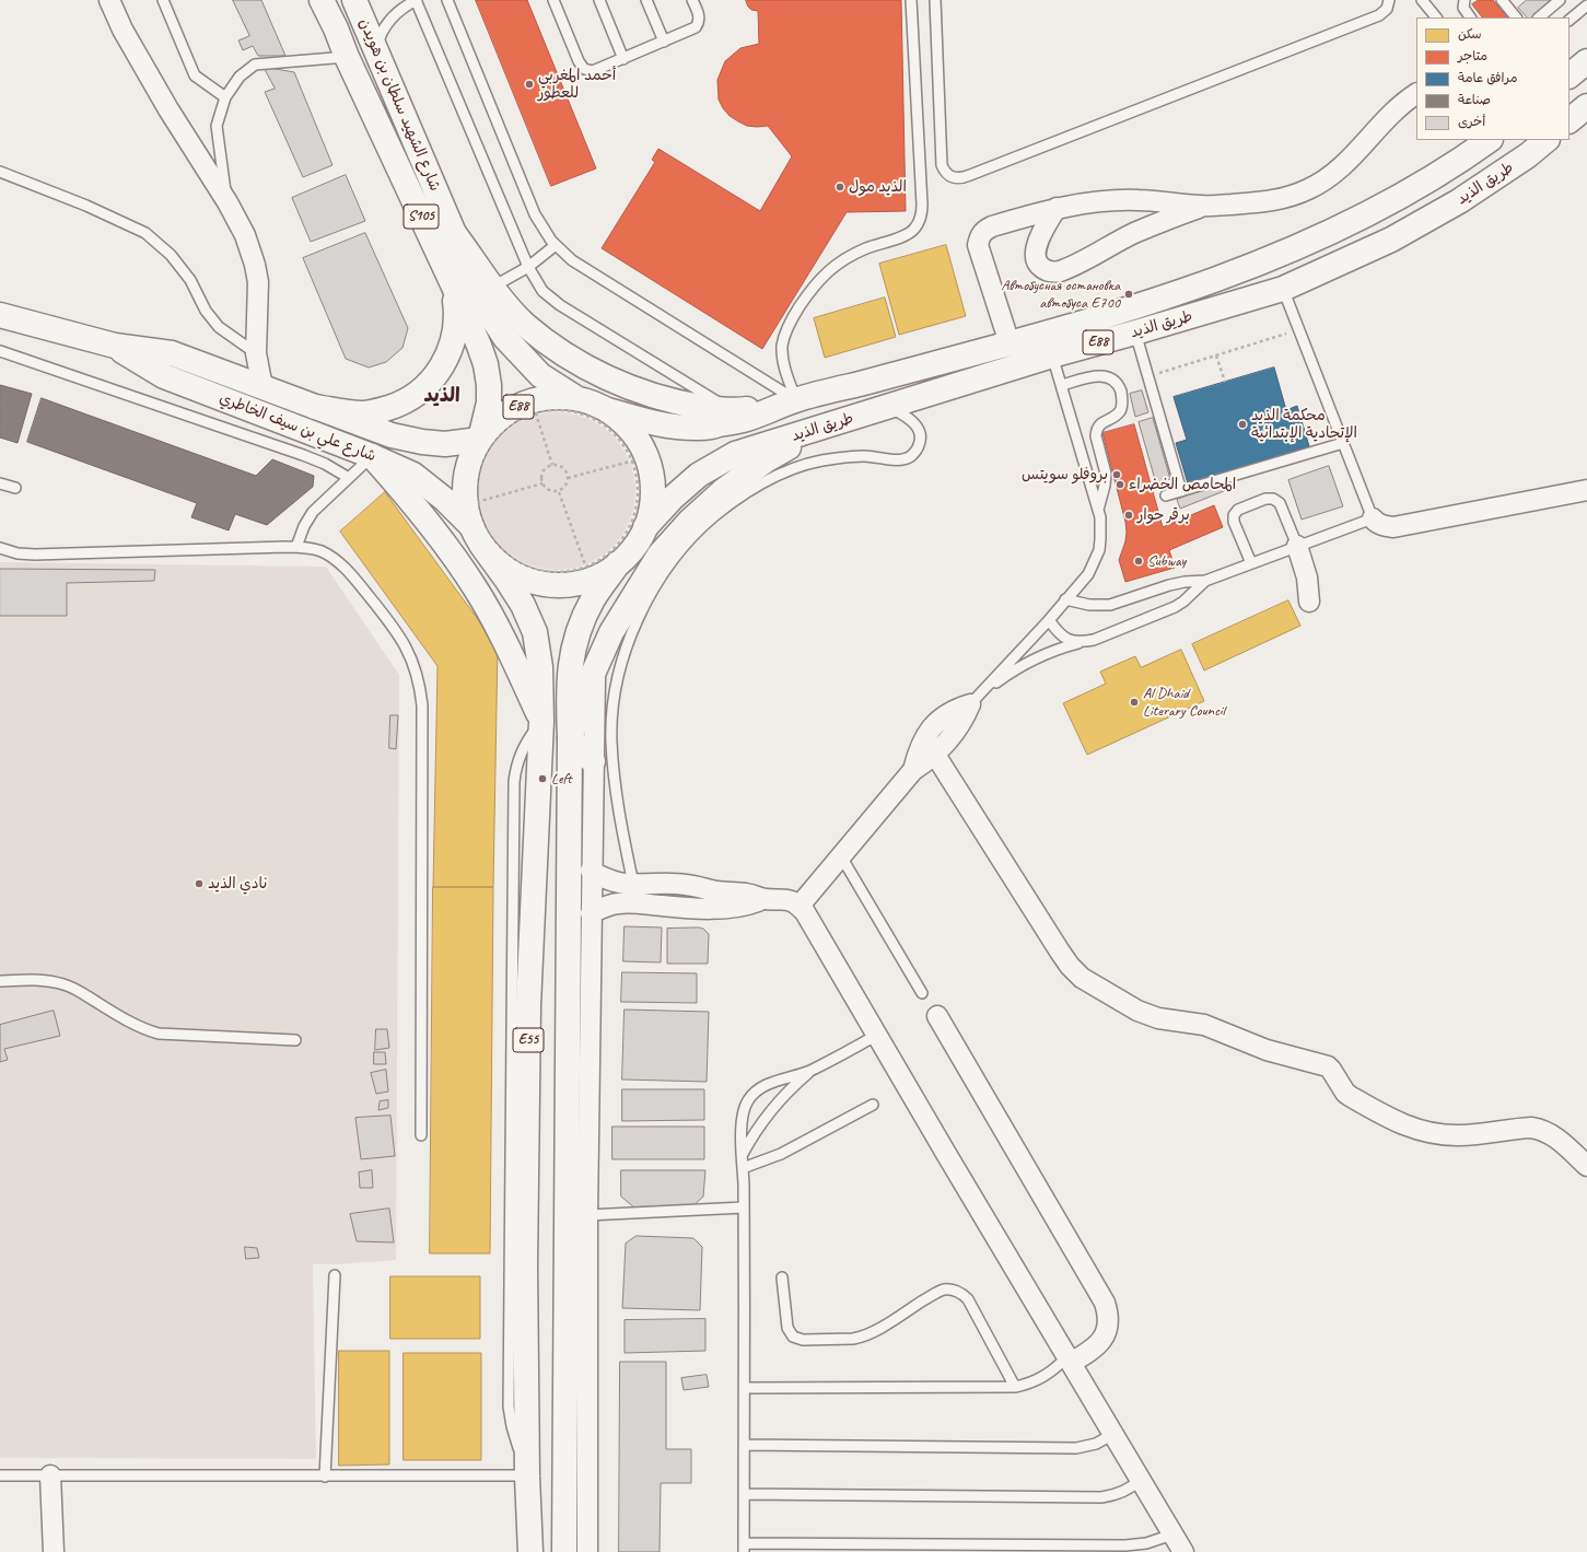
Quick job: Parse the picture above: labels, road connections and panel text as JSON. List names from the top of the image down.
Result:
{
  "streets": {
    "main road": [
      "شارع الشهيد سلطان بن هويدن",
      "طريق الذيد",
      "S105",
      "E88",
      "شارع علي بن سيف الخاطري",
      "E55"
    ]
  },
  "crossings": [
    ["شارع الشهيد سلطان بن هويدن", "E88"],
    ["شارع الشهيد سلطان بن هويدن", "شارع علي بن سيف الخاطري"],
    ["طريق الذيد", "E88"],
    ["E88", "شارع علي بن سيف الخاطري"],
    ["E88", "E55"],
    ["شارع علي بن سيف الخاطري", "E55"]
  ],
  "districts": ["الذيد"],
  "places": [
    "أحمد المغربي للعطور",
    "الذيد مول",
    "Автобусная остановка автобуса Е700",
    "محكمة الذيد الإتحادية الإبتدائية",
    "بروفلو سويتس",
    "المحامص الخضراء",
    "برقر حوار",
    "Subway",
    "Al Dhaid Literary Council",
    "Left",
    "نادي الذيد"
  ],
  "legend": [
    "سكن",
    "متاجر",
    "مرافق عامة",
    "صناعة",
    "أخرى"
  ]
}
